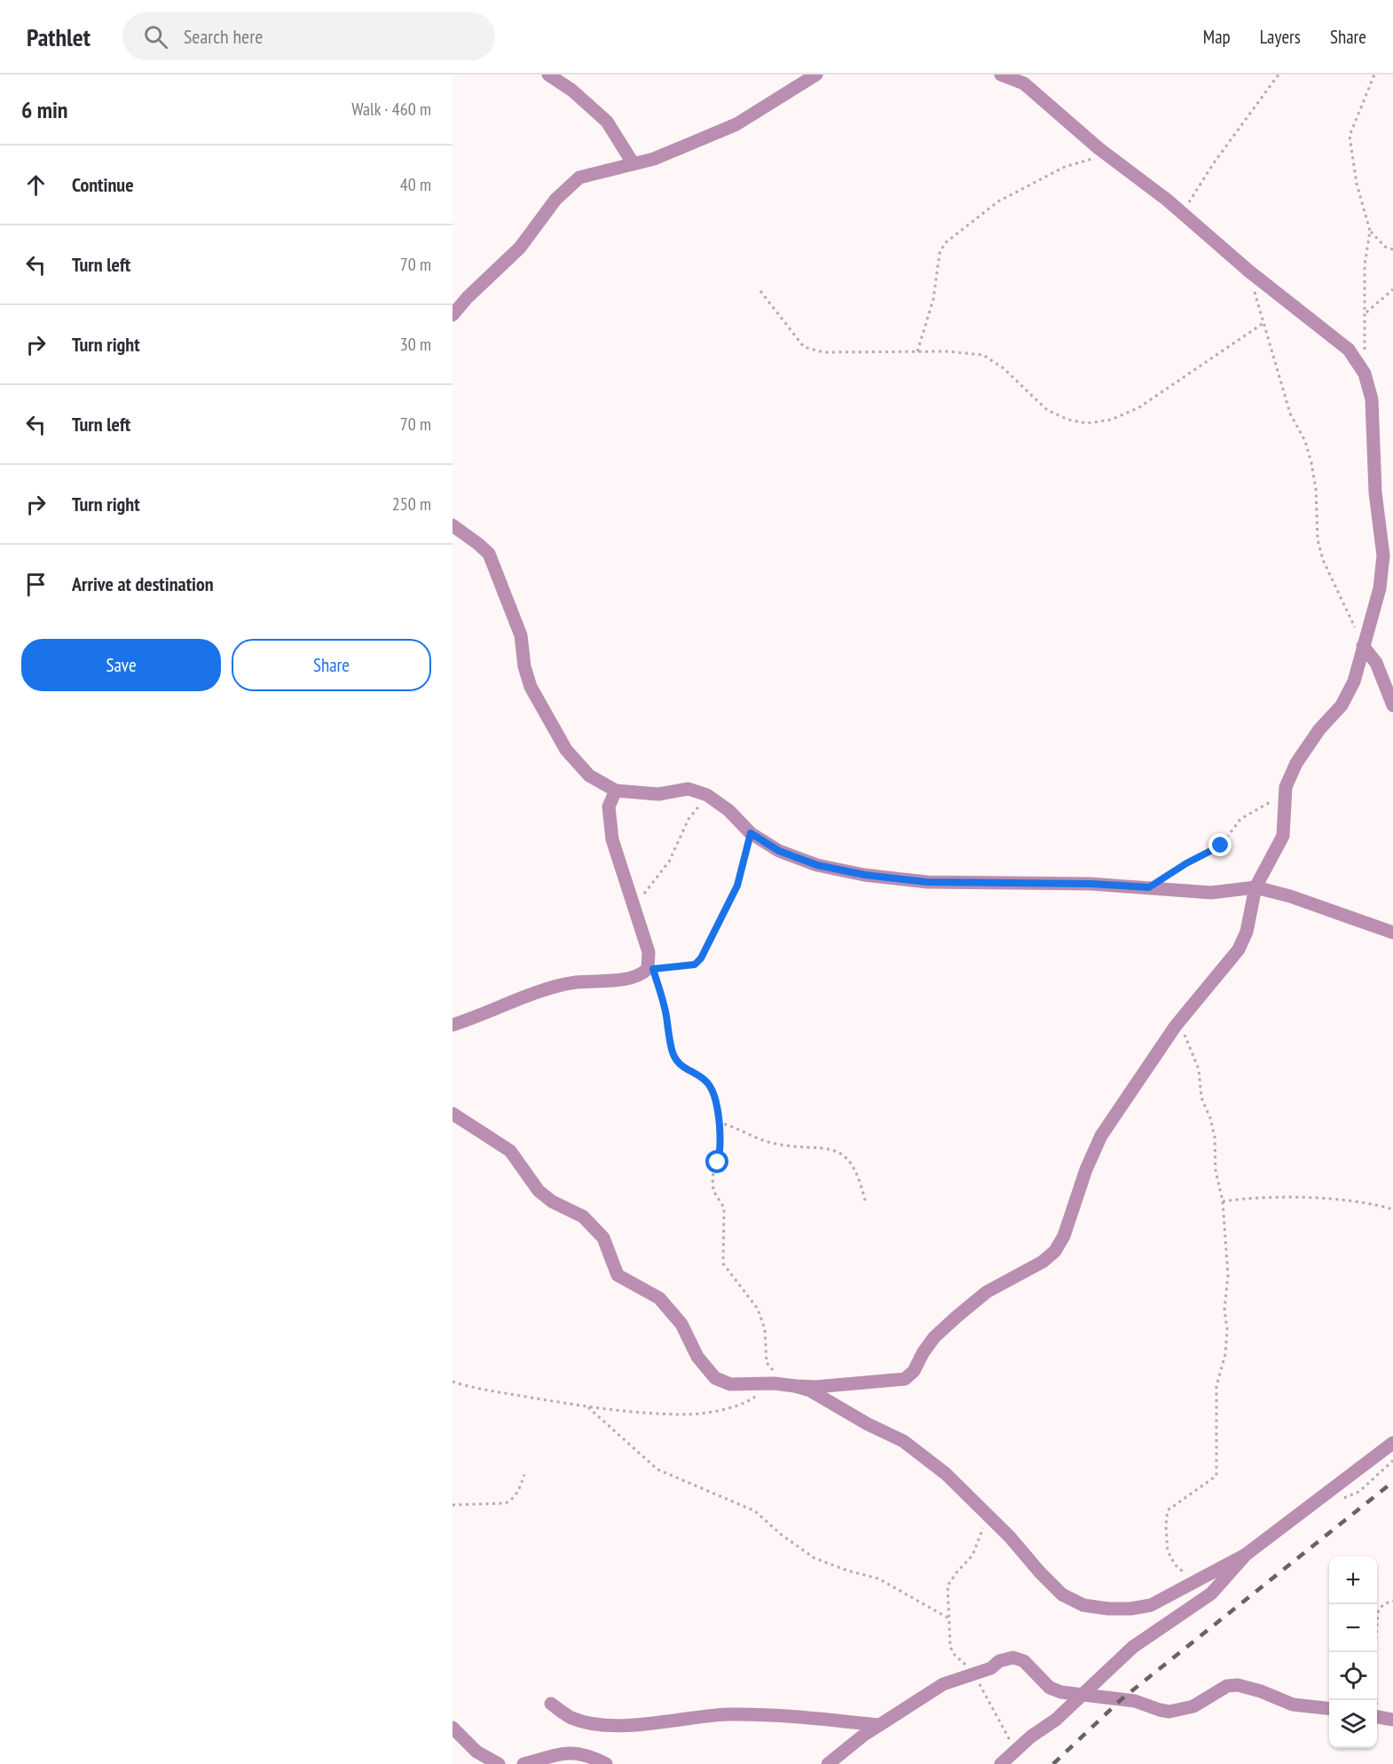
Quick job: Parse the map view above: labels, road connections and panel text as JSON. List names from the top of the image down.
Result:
{
  "page": {
    "header": "Pathlet",
    "search": "Search here",
    "nav": ["Map", "Layers", "Share"],
    "heading": ["6 min", "Walk · 460 m"],
    "list": [
      ["Continue", "40 m"],
      ["Turn left", "70 m"],
      ["Turn right", "30 m"],
      ["Turn left", "70 m"],
      ["Turn right", "250 m"],
      "Arrive at destination"
    ],
    "buttons": ["Save", "Share"],
    "map_buttons": ["+", "−"]
  }
}
